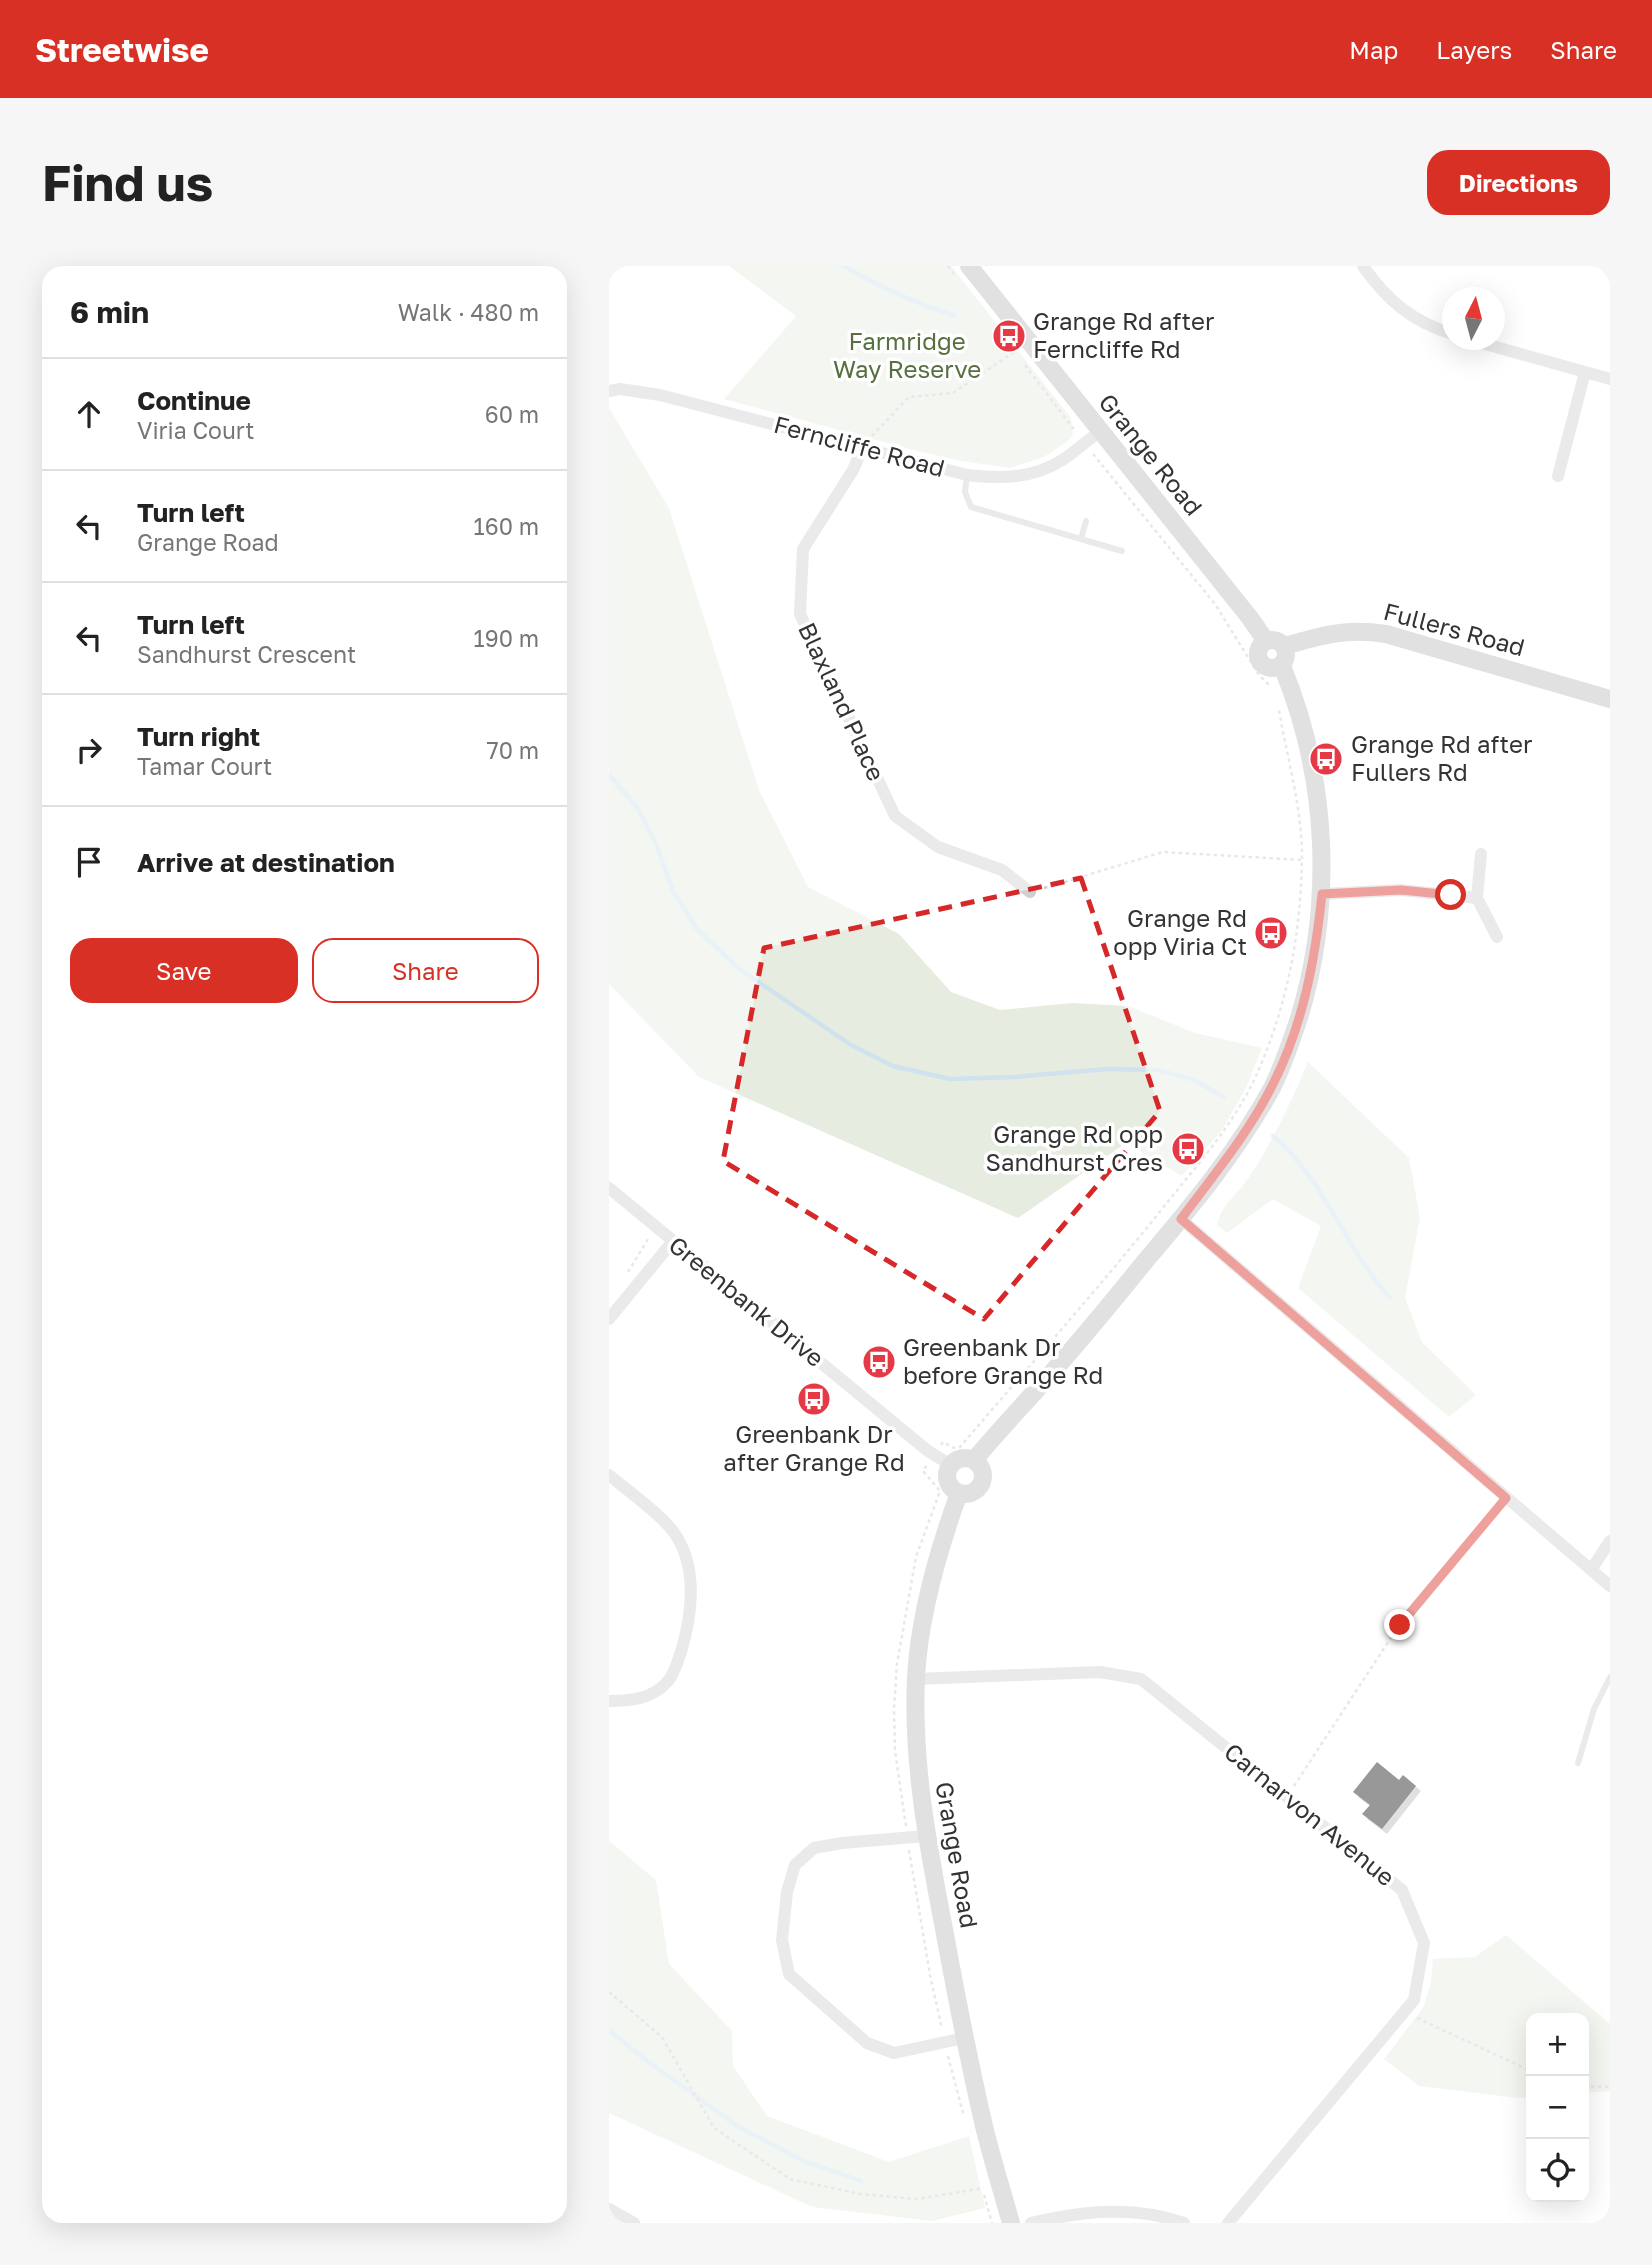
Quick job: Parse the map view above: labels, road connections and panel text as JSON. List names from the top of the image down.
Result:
{
  "streets": {
    "street": [
      "Ferncliffe Road",
      "Grange Road",
      "Fullers Road",
      "Blaxland Place",
      "Greenbank Drive",
      "Carnarvon Avenue"
    ]
  },
  "crossings": [
    ["Ferncliffe Road", "Grange Road"],
    ["Ferncliffe Road", "Blaxland Place"],
    ["Grange Road", "Fullers Road"],
    ["Grange Road", "Greenbank Drive"],
    ["Grange Road", "Carnarvon Avenue"]
  ],
  "parks": ["Farmridge Way Reserve"],
  "places": {
    "bus stop": [
      "Grange Rd after Ferncliffe Rd",
      "Grange Rd after Fullers Rd",
      "Grange Rd opp Viria Ct",
      "Grange Rd opp Sandhurst Cres",
      "Greenbank Dr before Grange Rd",
      "Greenbank Dr after Grange Rd"
    ]
  },
  "north": "top",
  "page": {
    "header": "Streetwise",
    "nav": ["Map", "Layers", "Share"],
    "buttons": [
      "Directions",
      ["Save", "Share"]
    ],
    "title": "Find us",
    "heading": ["6 min", "Walk · 480 m"],
    "list": [
      ["Continue", "Viria Court", "60 m"],
      ["Turn left", "Grange Road", "160 m"],
      ["Turn left", "Sandhurst Crescent", "190 m"],
      ["Turn right", "Tamar Court", "70 m"],
      "Arrive at destination"
    ],
    "map_buttons": ["+", "−"]
  }
}
